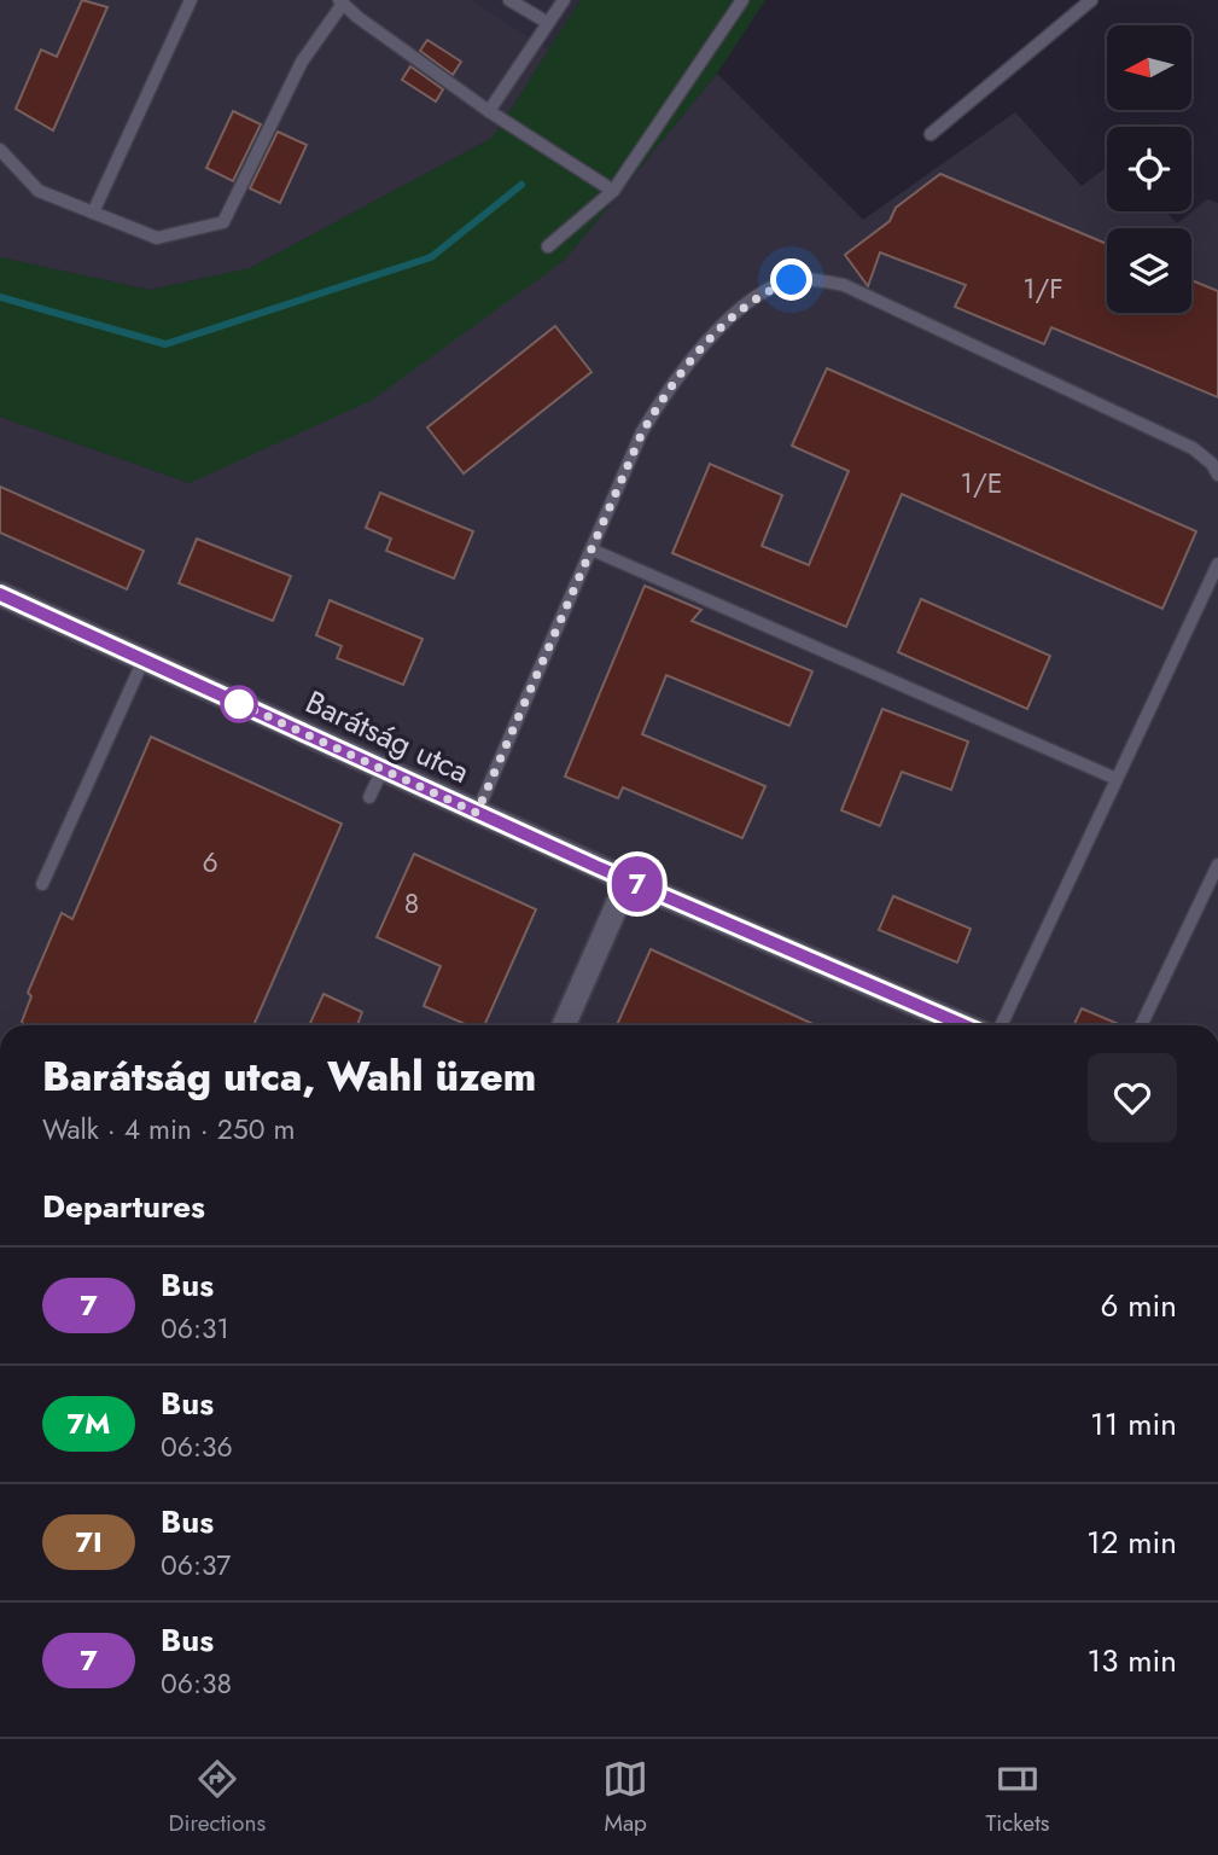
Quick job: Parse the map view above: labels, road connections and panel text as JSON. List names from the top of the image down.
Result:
{
  "streets": {
    "street": ["Barátság utca"]
  },
  "lines": ["bus line 7"],
  "house_numbers": [
    "1/F",
    "1/E",
    "6",
    "8"
  ],
  "north": "left",
  "page": {
    "on_map": "7",
    "heading": [
      ["Barátság utca, Wahl üzem", "Walk · 4 min · 250 m"],
      "Departures"
    ],
    "list": [
      {
        "mark": "7",
        "name": "Bus",
        "note": "06:31",
        "value": "6 min"
      },
      {
        "mark": "7M",
        "name": "Bus",
        "note": "06:36",
        "value": "11 min"
      },
      {
        "mark": "7I",
        "name": "Bus",
        "note": "06:37",
        "value": "12 min"
      },
      {
        "mark": "7",
        "name": "Bus",
        "note": "06:38",
        "value": "13 min"
      }
    ],
    "tabs": ["Directions", "Map", "Tickets"]
  }
}
